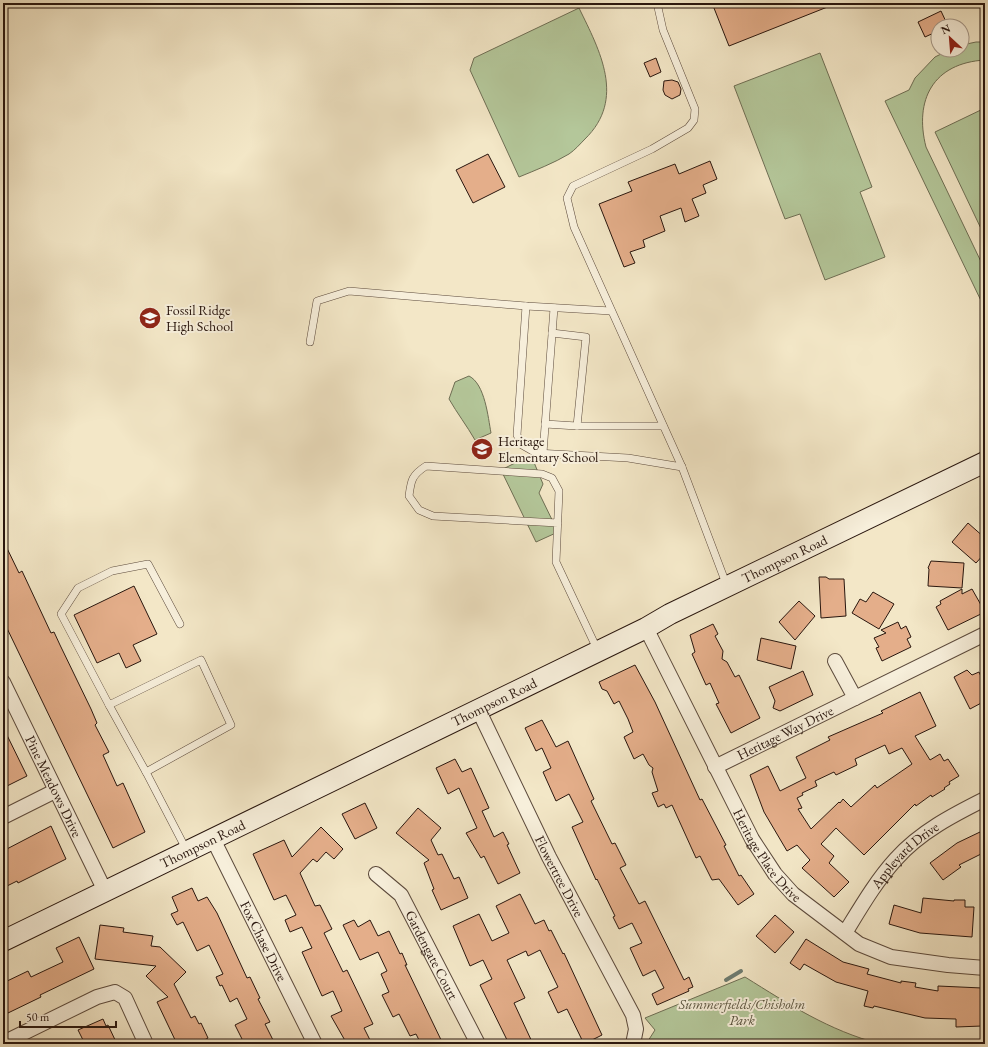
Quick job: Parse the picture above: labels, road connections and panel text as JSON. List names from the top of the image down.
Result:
{
  "streets": {
    "street": [
      "Thompson Road",
      "Heritage Way Drive",
      "Pine Meadows Drive",
      "Heritage Place Drive",
      "Appleyard Drive",
      "Flowertree Drive",
      "Fox Chase Drive",
      "Gardengate Court"
    ]
  },
  "crossings": [
    ["Thompson Road", "Pine Meadows Drive"],
    ["Thompson Road", "Heritage Place Drive"],
    ["Thompson Road", "Flowertree Drive"],
    ["Thompson Road", "Fox Chase Drive"],
    ["Heritage Way Drive", "Heritage Place Drive"],
    ["Heritage Place Drive", "Appleyard Drive"]
  ],
  "parks": ["Summerfields/Chisholm Park"],
  "places": {
    "school or university": ["Fossil Ridge High School", "Heritage Elementary School"]
  },
  "scale_bar": "50 m",
  "north": "top left"
}
